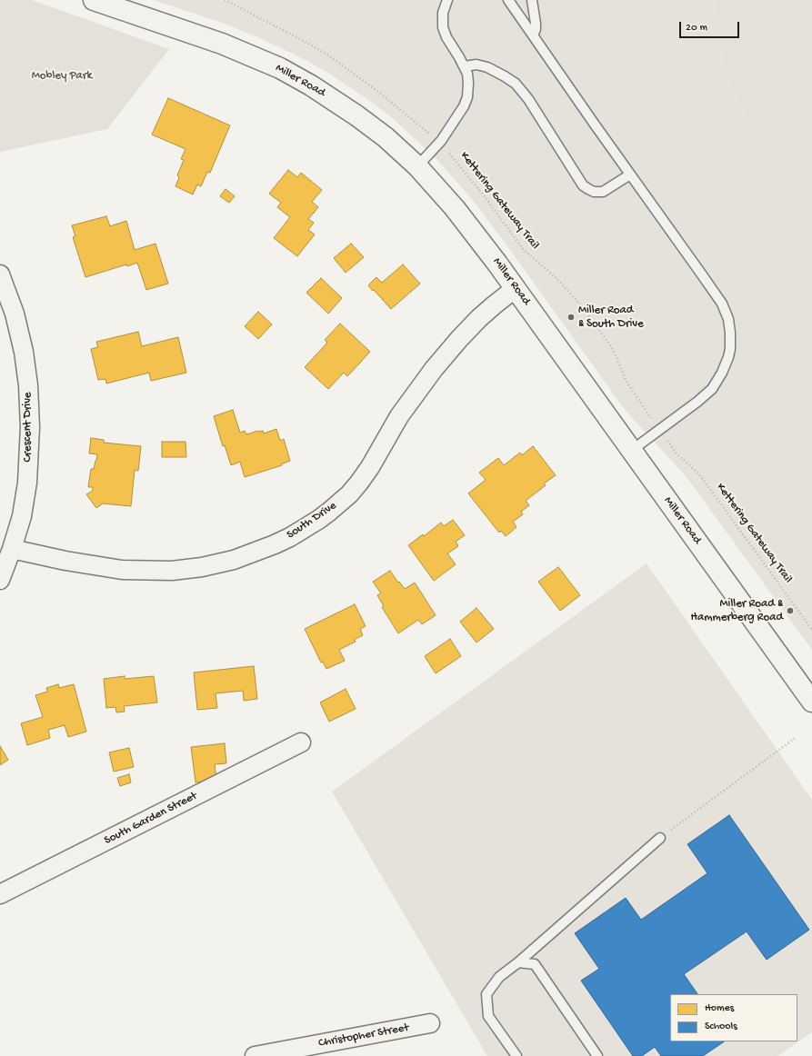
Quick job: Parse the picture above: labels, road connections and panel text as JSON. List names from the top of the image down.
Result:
{
  "streets": {
    "main road": ["Miller Road"],
    "street": [
      "Crescent Drive",
      "South Drive",
      "South Garden Street",
      "Christopher Street"
    ],
    "path": ["Kettering Gateway Trail"]
  },
  "crossings": [
    ["Miller Road", "South Drive"],
    ["Crescent Drive", "South Drive"]
  ],
  "parks": ["Mobley Park"],
  "places": ["Miller Road & South Drive", "Miller Road & Hammerberg Road"],
  "legend": ["Homes", "Schools"],
  "scale_bar": "20 m"
}
